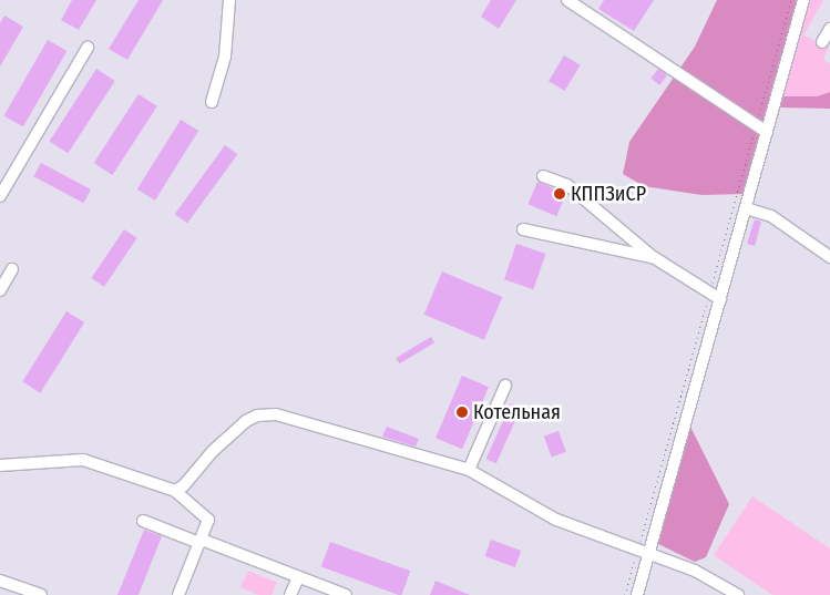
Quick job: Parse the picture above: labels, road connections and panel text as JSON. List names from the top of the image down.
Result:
{
  "places": ["КППЗиСР", "Котельная"]
}
